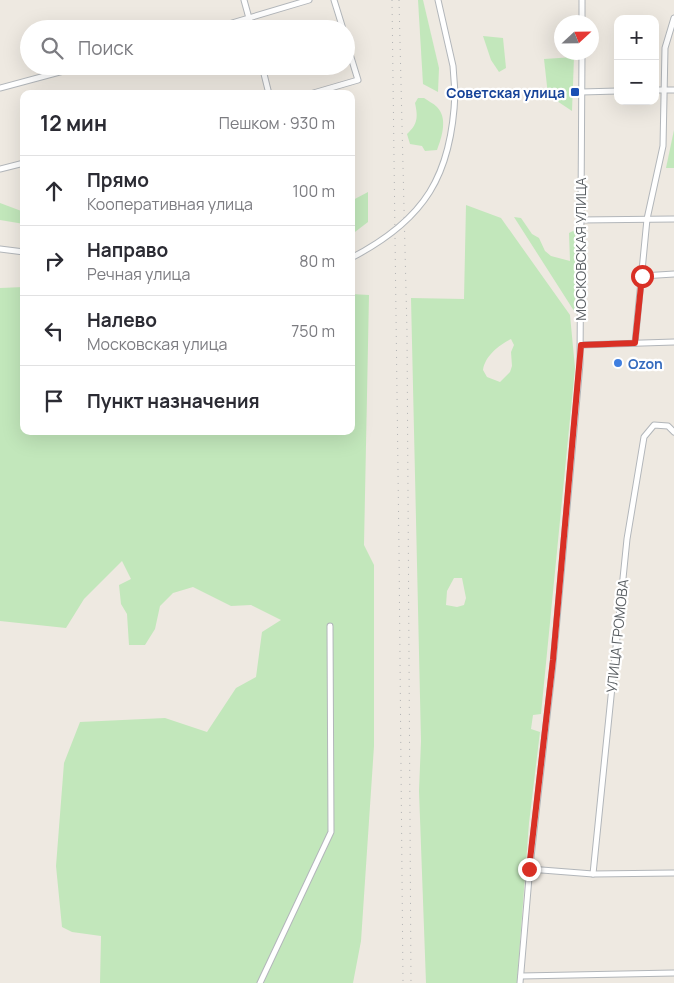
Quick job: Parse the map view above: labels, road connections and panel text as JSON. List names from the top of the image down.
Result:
{
  "streets": {
    "street": ["МОСКОВСКАЯ УЛИЦА", "УЛИЦА ГРОМОВА"]
  },
  "places": {
    "transit": ["Советская улица"],
    "other": ["Ozon"]
  },
  "north": "right",
  "page": {
    "map_buttons": ["+", "−"],
    "search": "Поиск",
    "heading": ["12 мин", "Пешком · 930 m"],
    "list": [
      ["Прямо", "Кооперативная улица", "100 m"],
      ["Направо", "Речная улица", "80 m"],
      ["Налево", "Московская улица", "750 m"],
      "Пункт назначения"
    ]
  }
}
